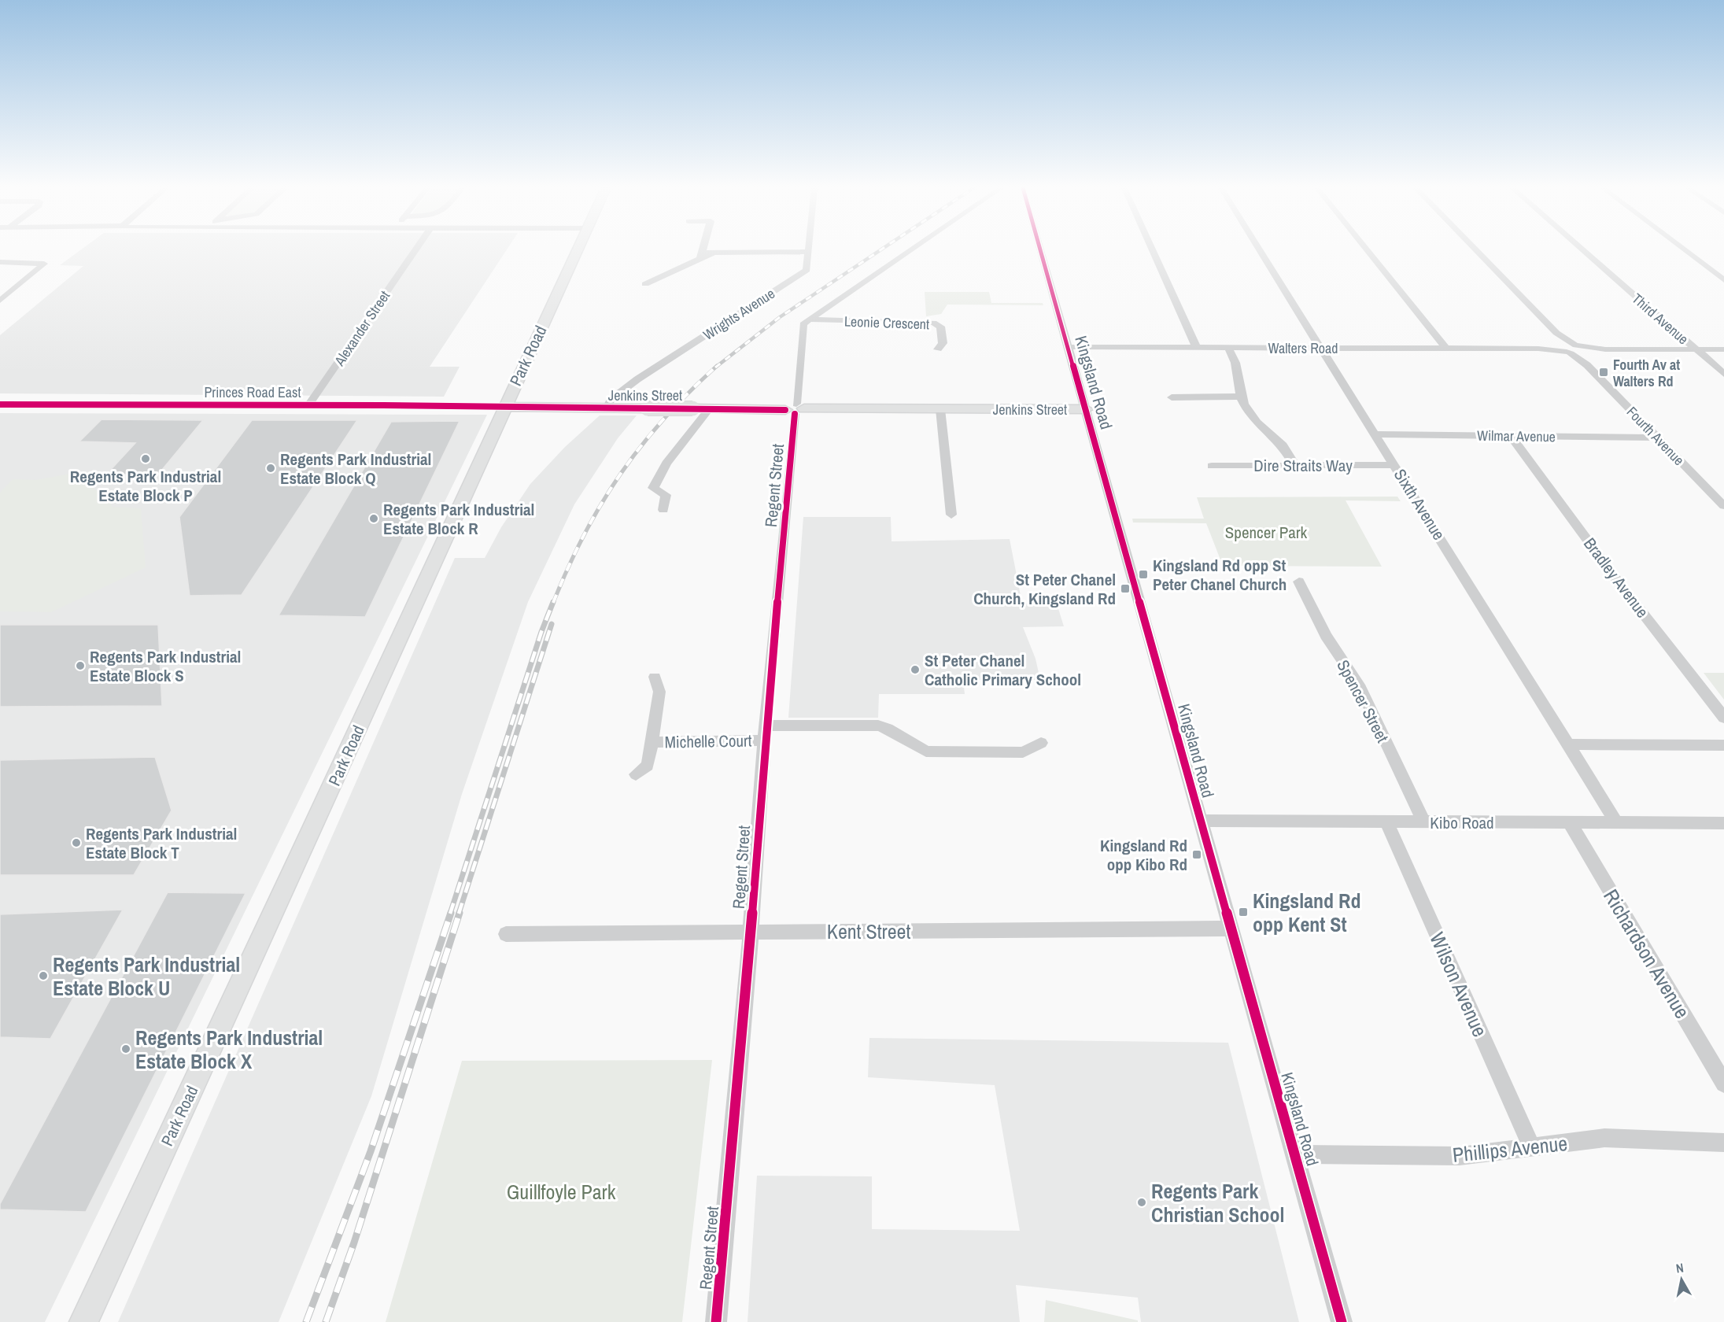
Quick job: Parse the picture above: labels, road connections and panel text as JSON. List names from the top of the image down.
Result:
{
  "streets": {
    "main road": ["Park Road", "Jenkins Street"],
    "street": [
      "Wrights Avenue",
      "Third Avenue",
      "Leonie Crescent",
      "Alexander Street",
      "Walters Road",
      "Kingsland Road",
      "Princes Road East",
      "Wilmar Avenue",
      "Fourth Avenue",
      "Dire Straits Way",
      "Regent Street",
      "Sixth Avenue",
      "Bradley Avenue",
      "Spencer Street",
      "Michelle Court",
      "Kibo Road",
      "Kent Street",
      "Richardson Avenue",
      "Wilson Avenue",
      "Phillips Avenue"
    ]
  },
  "crossings": [
    ["Wrights Avenue", "Jenkins Street"],
    ["Third Avenue", "Walters Road"],
    ["Leonie Crescent", "Regent Street"],
    ["Alexander Street", "Princes Road East"],
    ["Walters Road", "Kingsland Road"],
    ["Walters Road", "Fourth Avenue"],
    ["Walters Road", "Sixth Avenue"],
    ["Park Road", "Princes Road East"],
    ["Park Road", "Jenkins Street"],
    ["Kingsland Road", "Jenkins Street"],
    ["Kingsland Road", "Kibo Road"],
    ["Kingsland Road", "Kent Street"],
    ["Kingsland Road", "Phillips Avenue"],
    ["Princes Road East", "Jenkins Street"],
    ["Jenkins Street", "Regent Street"],
    ["Wilmar Avenue", "Fourth Avenue"],
    ["Wilmar Avenue", "Sixth Avenue"],
    ["Wilmar Avenue", "Bradley Avenue"],
    ["Dire Straits Way", "Sixth Avenue"],
    ["Regent Street", "Michelle Court"],
    ["Regent Street", "Kent Street"],
    ["Sixth Avenue", "Kibo Road"],
    ["Spencer Street", "Kibo Road"],
    ["Kibo Road", "Richardson Avenue"],
    ["Kibo Road", "Wilson Avenue"],
    ["Wilson Avenue", "Phillips Avenue"]
  ],
  "parks": ["Spencer Park", "Guillfoyle Park"],
  "places": {
    "transit": [
      "Fourth Av at Walters Rd",
      "Kingsland Rd opp St Peter Chanel Church",
      "St Peter Chanel Church, Kingsland Rd",
      "Kingsland Rd opp Kibo Rd",
      "Kingsland Rd opp Kent St"
    ],
    "other": [
      "Regents Park Industrial Estate Block P",
      "Regents Park Industrial Estate Block Q",
      "Regents Park Industrial Estate Block R",
      "Regents Park Industrial Estate Block S",
      "St Peter Chanel Catholic Primary School",
      "Regents Park Industrial Estate Block T",
      "Regents Park Industrial Estate Block U",
      "Regents Park Industrial Estate Block X",
      "Regents Park Christian School"
    ]
  },
  "north": "top"
}
